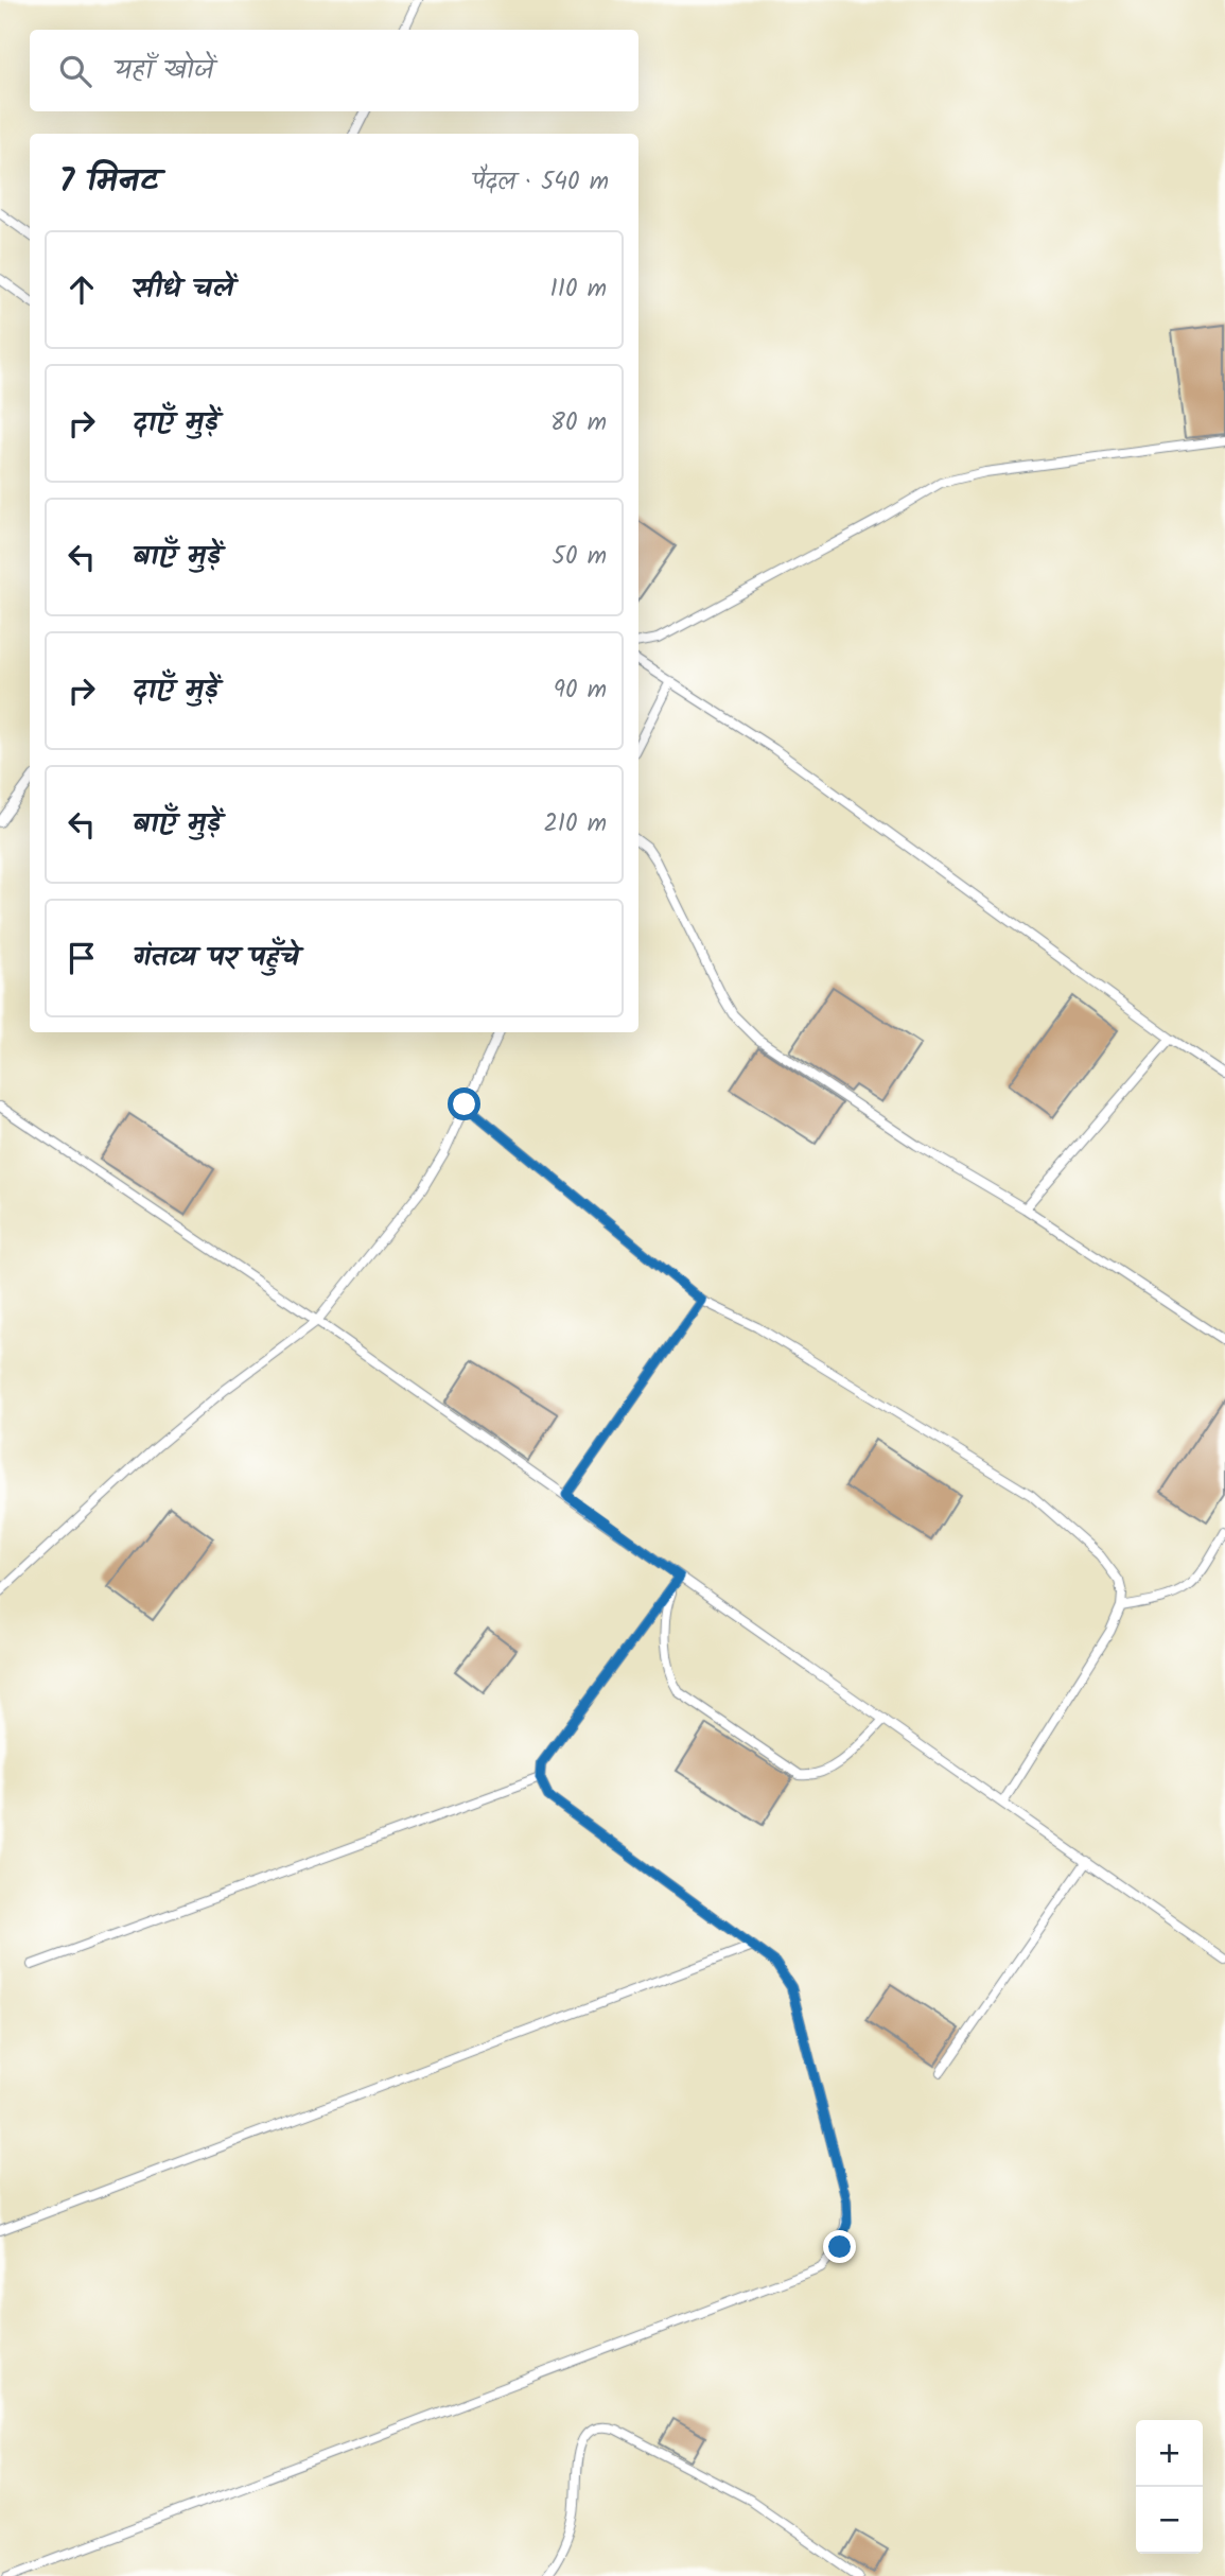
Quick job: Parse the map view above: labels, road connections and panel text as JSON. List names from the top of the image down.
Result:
{
  "page": {
    "search": "यहाँ खोजें",
    "heading": ["7 मिनट", "पैदल · 540 m"],
    "list": [
      ["सीधे चलें", "110 m"],
      ["दाएँ मुड़ें", "80 m"],
      ["बाएँ मुड़ें", "50 m"],
      ["दाएँ मुड़ें", "90 m"],
      ["बाएँ मुड़ें", "210 m"],
      "गंतव्य पर पहुँचे"
    ],
    "map_buttons": ["+", "−"]
  }
}
